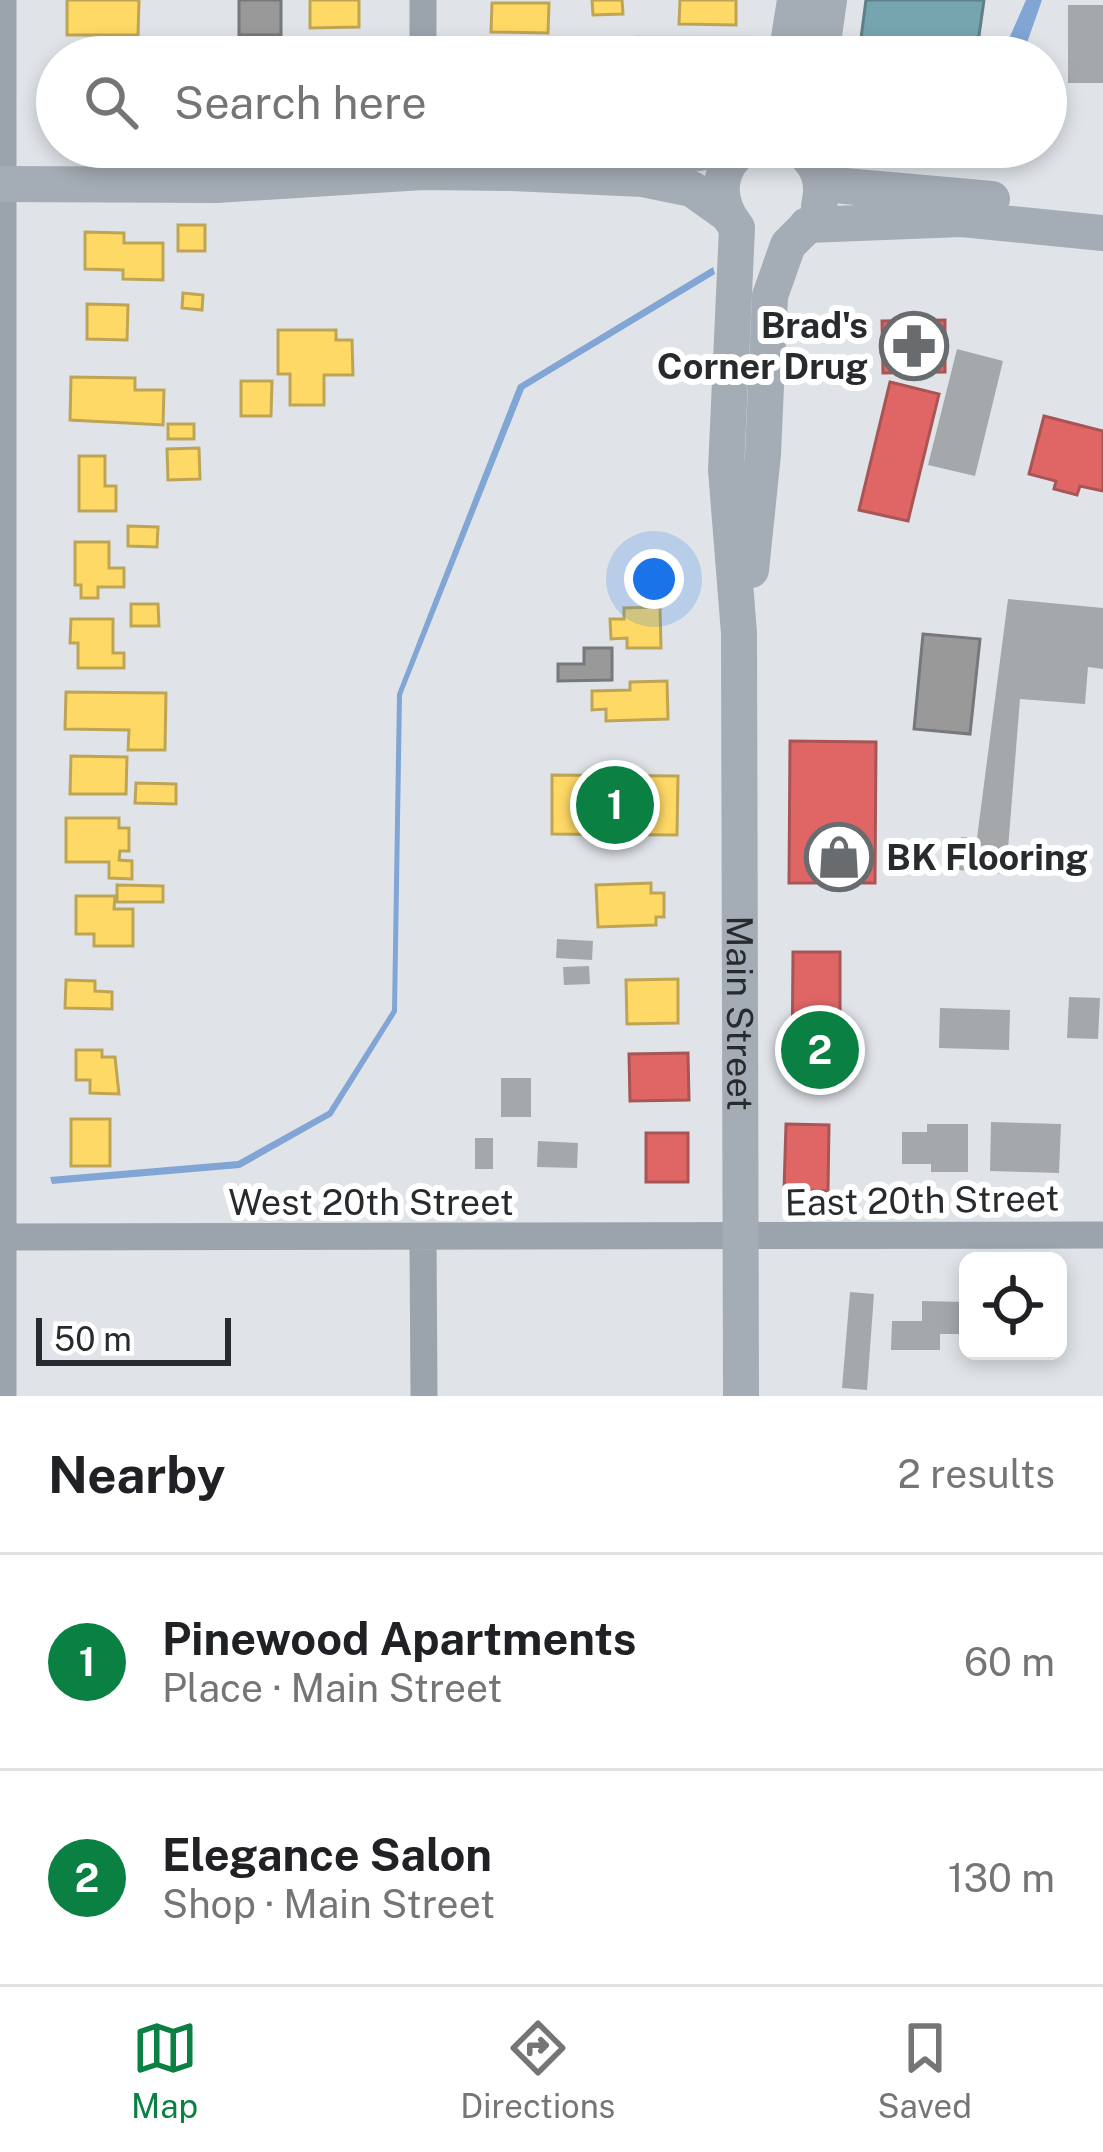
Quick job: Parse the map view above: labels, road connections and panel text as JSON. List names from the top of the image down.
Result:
{
  "streets": {
    "main road": ["Main Street"],
    "street": ["East 20th Street", "West 20th Street"]
  },
  "crossings": [
    ["Main Street", "East 20th Street"],
    ["Main Street", "West 20th Street"],
    ["East 20th Street", "West 20th Street"]
  ],
  "places": {
    "pharmacy": ["Brad's Corner Drug"],
    "shop": ["BK Flooring"]
  },
  "scale_bar": "50 m",
  "page": {
    "search": "Search here",
    "pins": ["1", "2"],
    "scale": "50 m",
    "heading": ["Nearby", "2 results"],
    "list": [
      {
        "mark": "1",
        "name": "Pinewood Apartments",
        "note": "Place · Main Street",
        "value": "60 m"
      },
      {
        "mark": "2",
        "name": "Elegance Salon",
        "note": "Shop · Main Street",
        "value": "130 m"
      }
    ],
    "nav": ["Map", "Directions", "Saved"]
  }
}
